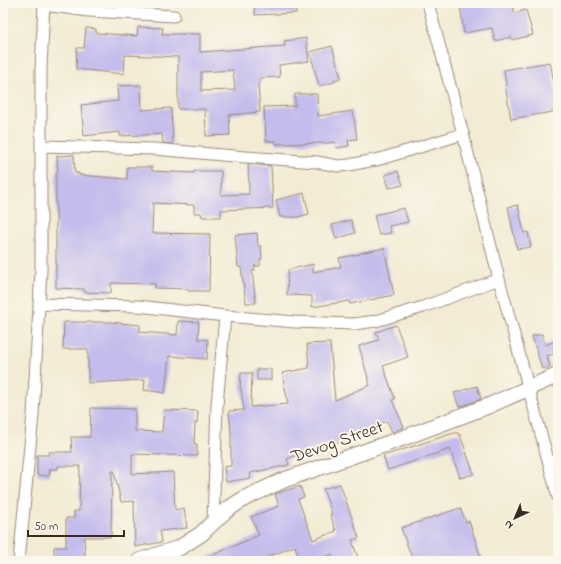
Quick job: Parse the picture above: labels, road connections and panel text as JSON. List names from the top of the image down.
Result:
{
  "streets": {
    "street": ["Devog Street"]
  },
  "scale_bar": "50 m",
  "north": "bottom left"
}
